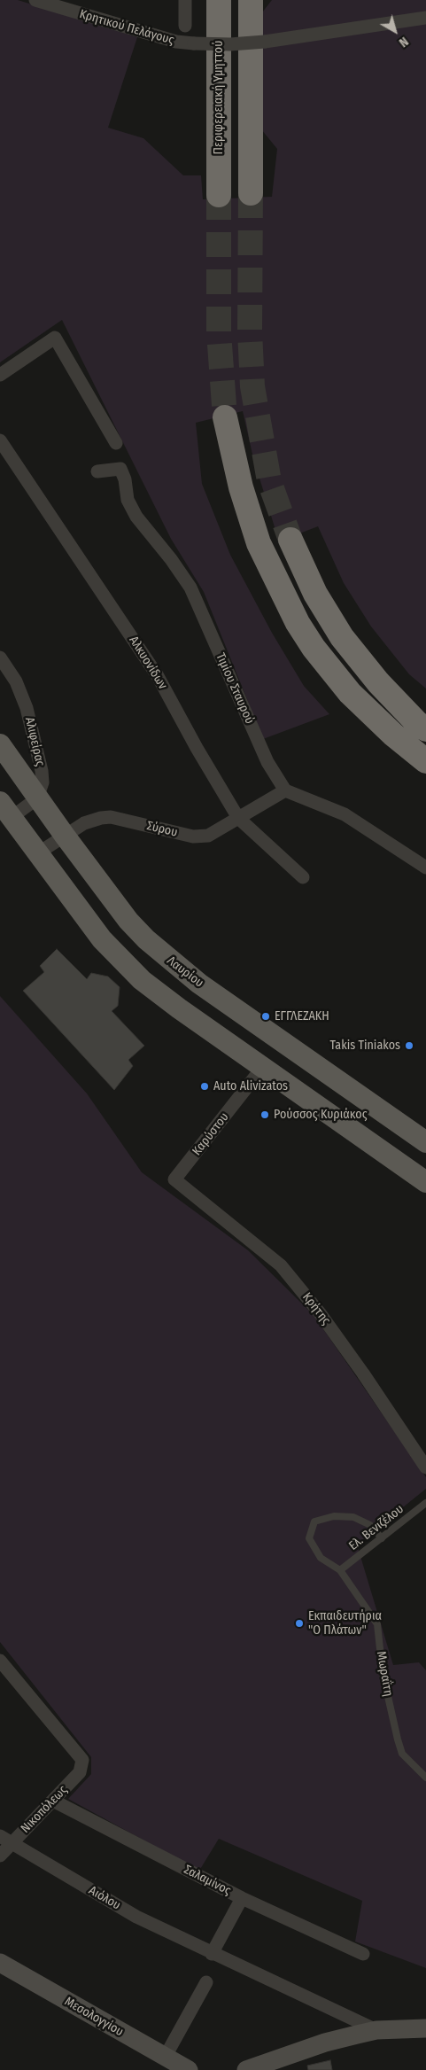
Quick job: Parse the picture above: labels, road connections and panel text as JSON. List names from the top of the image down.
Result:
{
  "streets": {
    "highway": ["Περιφερειακή Υμηττού"],
    "main road": ["Λαυρίου"],
    "street": [
      "Κρητικού Πελάγους",
      "Αλκυονίδων",
      "Τιμίου Σταυρού",
      "Αλιφείρας",
      "Σύρου",
      "Καρύστου",
      "Κρήτης",
      "Νικοπόλεως",
      "Σαλαμίνος",
      "Αιόλου",
      "Μεσολογγίου"
    ],
    "lane": ["Ελ. Βενιζέλου", "Μωραΐτη"]
  },
  "crossings": [
    ["Αλκυονίδων", "Σύρου"],
    ["Τιμίου Σταυρού", "Σύρου"],
    ["Αλιφείρας", "Λαυρίου"],
    ["Σύρου", "Λαυρίου"],
    ["Καρύστου", "Κρήτης"],
    ["Ελ. Βενιζέλου", "Μωραΐτη"],
    ["Νικοπόλεως", "Σαλαμίνος"],
    ["Νικοπόλεως", "Αιόλου"]
  ],
  "places": [
    "ΕΓΓΛΕΖΑΚΗ",
    "Takis Tiniakos",
    "Auto Alivizatos",
    "Ρούσσος Κυριάκος",
    "Εκπαιδευτήρια \"Ο Πλάτων\""
  ],
  "north": "bottom right"
}
